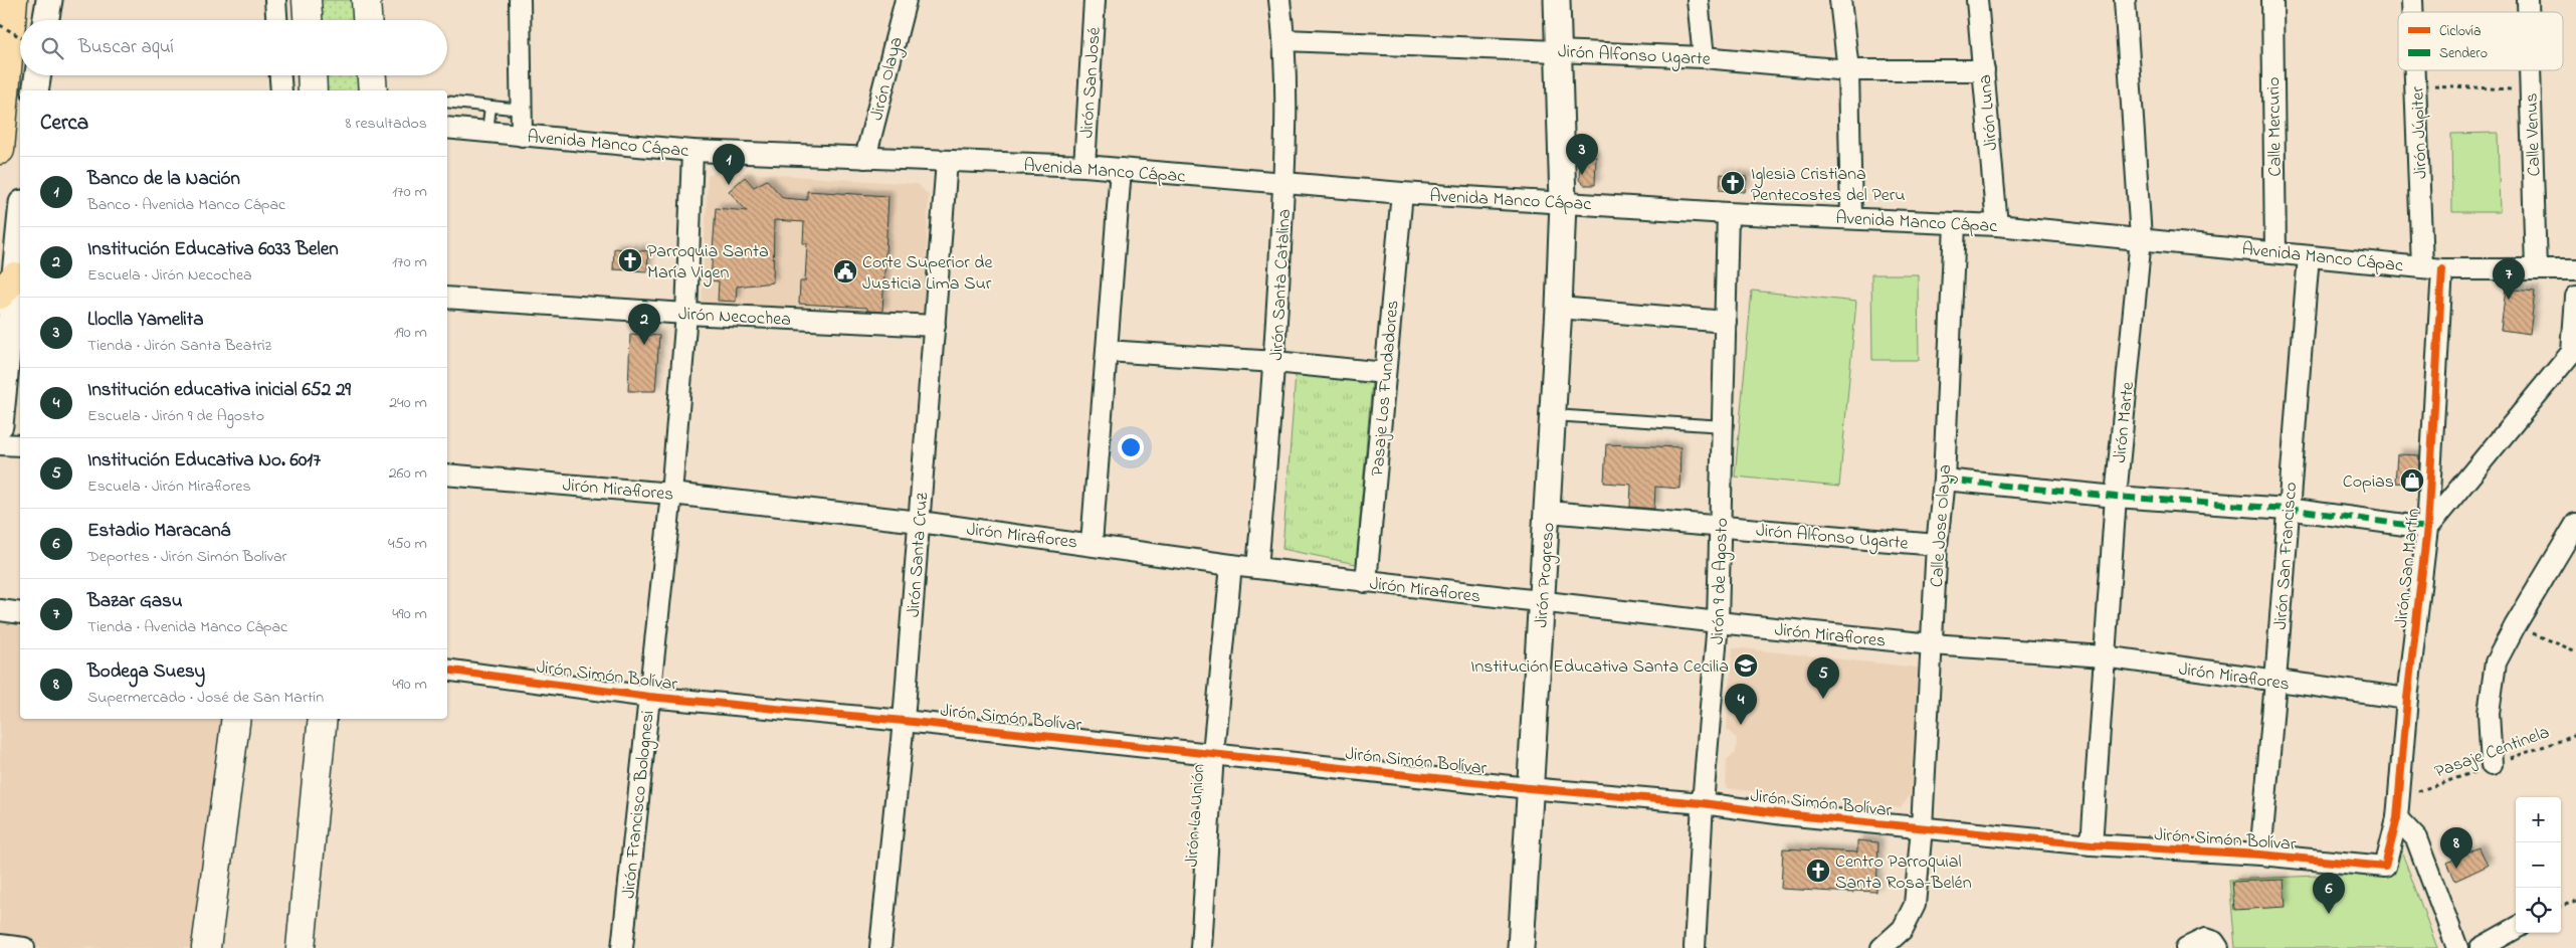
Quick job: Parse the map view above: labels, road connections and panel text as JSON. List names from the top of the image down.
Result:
{
  "streets": {
    "street": [
      "Jirón Alfonso Ugarte",
      "Jirón Olaya",
      "Jirón San José",
      "Jirón Luna",
      "Calle Mercurio",
      "Jirón Júpiter",
      "Calle Venus",
      "Avenida Manco Cápac",
      "Jirón Santa Catalina",
      "Jirón Necochea",
      "Pasaje Los Fundadores",
      "Jirón Marte",
      "Jirón Miraflores",
      "Calle Jose Olaya",
      "Jirón Santa Cruz",
      "Jirón San Francisco",
      "Jirón San Martín",
      "Jirón Progreso",
      "Jirón 9 de Agosto",
      "Jirón Simón Bolívar",
      "Jirón Francisco Bolognesi",
      "Jirón La Unión"
    ],
    "path": ["Pasaje Centinela"]
  },
  "crossings": [
    ["Jirón Alfonso Ugarte", "Jirón Luna"],
    ["Jirón Alfonso Ugarte", "Jirón Santa Catalina"],
    ["Jirón Alfonso Ugarte", "Calle Jose Olaya"],
    ["Jirón Alfonso Ugarte", "Jirón Progreso"],
    ["Jirón Alfonso Ugarte", "Jirón 9 de Agosto"],
    ["Jirón Olaya", "Avenida Manco Cápac"],
    ["Jirón San José", "Avenida Manco Cápac"],
    ["Jirón Luna", "Avenida Manco Cápac"],
    ["Calle Mercurio", "Avenida Manco Cápac"],
    ["Jirón Júpiter", "Avenida Manco Cápac"],
    ["Jirón Júpiter", "Jirón San Martín"],
    ["Calle Venus", "Avenida Manco Cápac"],
    ["Avenida Manco Cápac", "Jirón Santa Catalina"],
    ["Avenida Manco Cápac", "Pasaje Los Fundadores"],
    ["Avenida Manco Cápac", "Jirón Marte"],
    ["Avenida Manco Cápac", "Calle Jose Olaya"],
    ["Avenida Manco Cápac", "Jirón Santa Cruz"],
    ["Avenida Manco Cápac", "Jirón San Francisco"],
    ["Avenida Manco Cápac", "Jirón San Martín"],
    ["Avenida Manco Cápac", "Jirón Progreso"],
    ["Avenida Manco Cápac", "Jirón 9 de Agosto"],
    ["Avenida Manco Cápac", "Jirón Francisco Bolognesi"],
    ["Jirón Santa Catalina", "Jirón Miraflores"],
    ["Jirón Necochea", "Jirón Santa Cruz"],
    ["Jirón Necochea", "Jirón Francisco Bolognesi"],
    ["Pasaje Los Fundadores", "Jirón Miraflores"],
    ["Jirón Marte", "Jirón Miraflores"],
    ["Jirón Marte", "Jirón Simón Bolívar"],
    ["Jirón Miraflores", "Calle Jose Olaya"],
    ["Jirón Miraflores", "Jirón Santa Cruz"],
    ["Jirón Miraflores", "Jirón San Francisco"],
    ["Jirón Miraflores", "Jirón San Martín"],
    ["Jirón Miraflores", "Jirón Progreso"],
    ["Jirón Miraflores", "Jirón 9 de Agosto"],
    ["Jirón Miraflores", "Jirón Francisco Bolognesi"],
    ["Jirón Miraflores", "Jirón La Unión"],
    ["Calle Jose Olaya", "Jirón Simón Bolívar"],
    ["Jirón Santa Cruz", "Jirón Simón Bolívar"],
    ["Jirón San Francisco", "Jirón Simón Bolívar"],
    ["Jirón San Martín", "Jirón Simón Bolívar"],
    ["Jirón Progreso", "Jirón Simón Bolívar"],
    ["Jirón 9 de Agosto", "Jirón Simón Bolívar"],
    ["Jirón Simón Bolívar", "Jirón Francisco Bolognesi"],
    ["Jirón Simón Bolívar", "Jirón La Unión"]
  ],
  "places": {
    "church": ["Iglesia Cristiana Pentecostes del Peru", "Parroquia Santa María Vigen", "Centro Parroquial Santa Rosa-Belén"],
    "public building": ["Corte Superior de Justicia Lima Sur"],
    "shop": ["Copias"],
    "school or university": ["Institución Educativa Santa Cecilia"]
  },
  "legend": ["Ciclovía", "Sendero"],
  "page": {
    "search": "Buscar aquí",
    "heading": ["Cerca", "8 resultados"],
    "pins": [
      "3",
      "1",
      "7",
      "2",
      "5",
      "4",
      "8",
      "6"
    ],
    "list": [
      {
        "mark": "1",
        "name": "Banco de la Nación",
        "note": "Banco · Avenida Manco Cápac",
        "value": "170 m"
      },
      {
        "mark": "2",
        "name": "Institución Educativa 6033 Belen",
        "note": "Escuela · Jirón Necochea",
        "value": "170 m"
      },
      {
        "mark": "3",
        "name": "Lloclla Yamelita",
        "note": "Tienda · Jirón Santa Beatriz",
        "value": "190 m"
      },
      {
        "mark": "4",
        "name": "Institución educativa inicial 652 29",
        "note": "Escuela · Jirón 9 de Agosto",
        "value": "240 m"
      },
      {
        "mark": "5",
        "name": "Institución Educativa No. 6017",
        "note": "Escuela · Jirón Miraflores",
        "value": "260 m"
      },
      {
        "mark": "6",
        "name": "Estadio Maracaná",
        "note": "Deportes · Jirón Simón Bolívar",
        "value": "450 m"
      },
      {
        "mark": "7",
        "name": "Bazar Gasu",
        "note": "Tienda · Avenida Manco Cápac",
        "value": "490 m"
      },
      {
        "mark": "8",
        "name": "Bodega Suesy",
        "note": "Supermercado · José de San Martín",
        "value": "490 m"
      }
    ],
    "map_buttons": ["+", "−"]
  }
}
